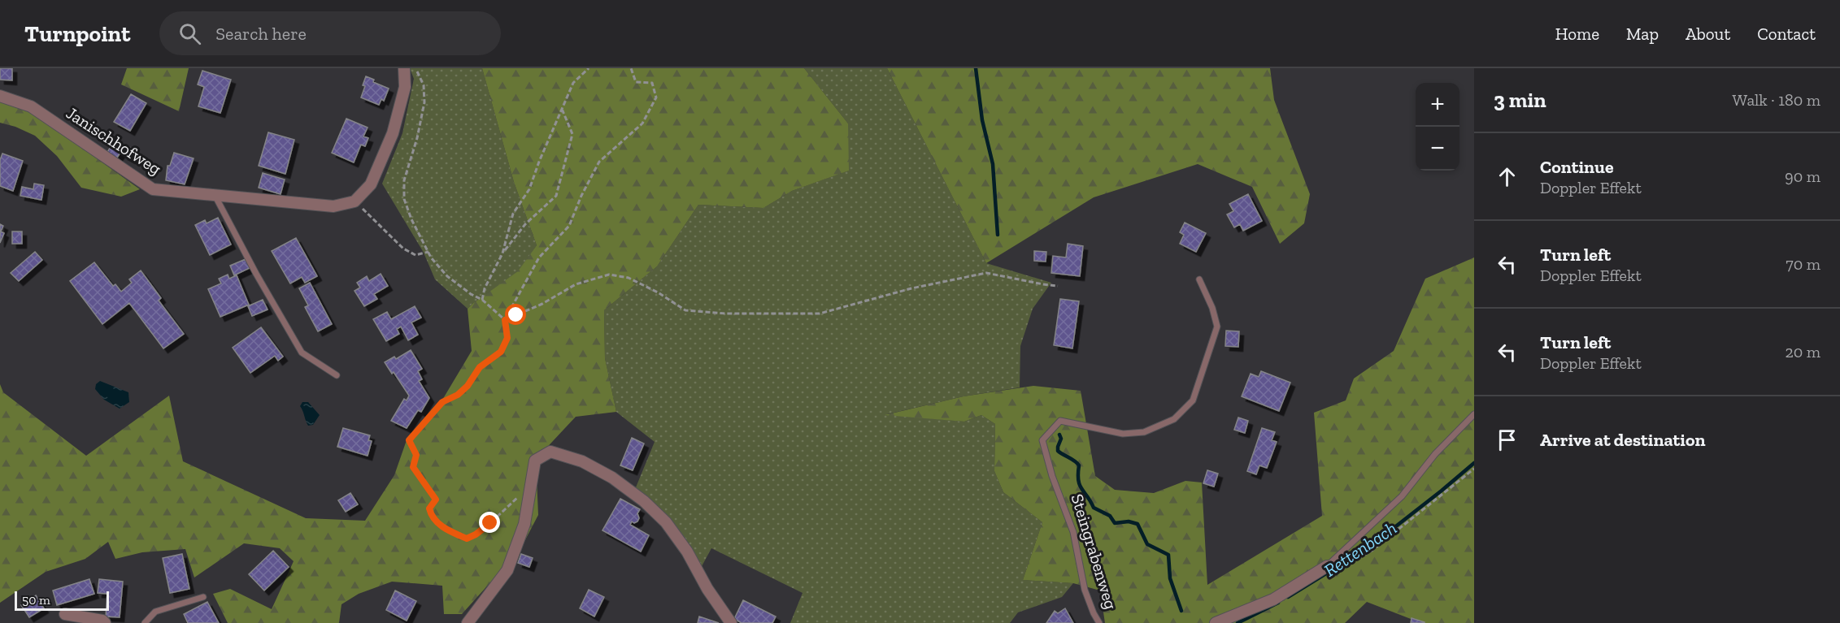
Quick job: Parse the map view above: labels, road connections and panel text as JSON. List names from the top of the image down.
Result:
{
  "streets": {
    "street": ["Janischhofweg"],
    "lane": ["Steingrabenweg"]
  },
  "water": ["Rettenbach"],
  "scale_bar": "50 m",
  "page": {
    "header": "Turnpoint",
    "search": "Search here",
    "nav": [
      "Home",
      "Map",
      "About",
      "Contact"
    ],
    "heading": ["3 min", "Walk · 180 m"],
    "map_buttons": ["+", "−"],
    "list": [
      ["Continue", "Doppler Effekt", "90 m"],
      ["Turn left", "Doppler Effekt", "70 m"],
      ["Turn left", "Doppler Effekt", "20 m"],
      "Arrive at destination"
    ],
    "scale": "50 m"
  }
}
